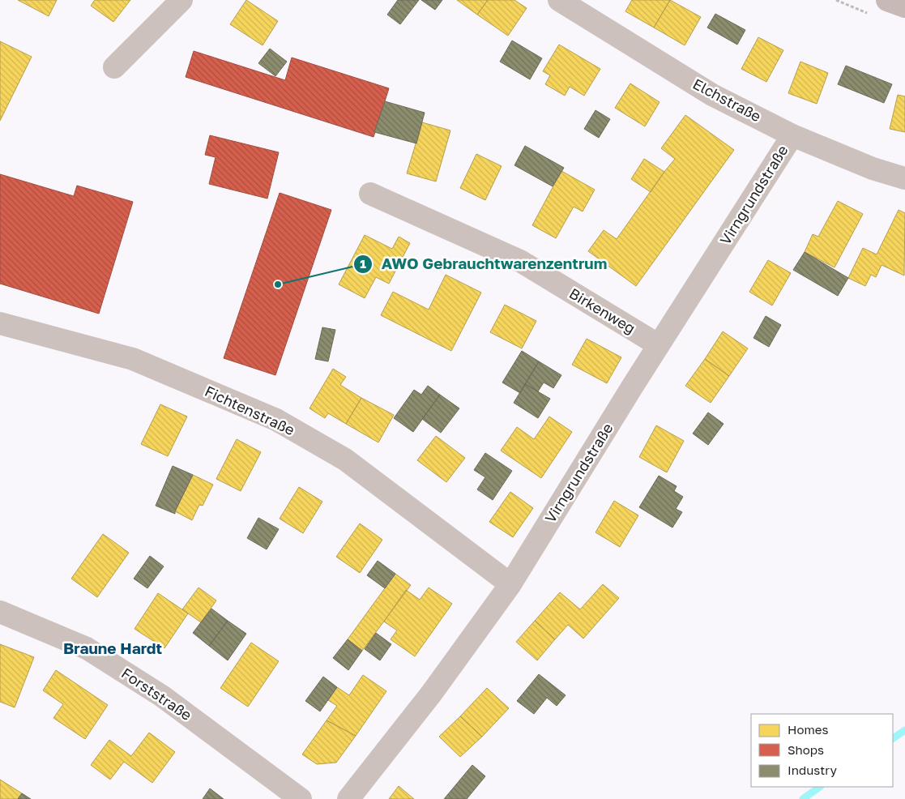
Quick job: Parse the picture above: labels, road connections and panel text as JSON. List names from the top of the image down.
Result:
{
  "streets": {
    "street": [
      "Elchstraße",
      "Virngrundstraße",
      "Birkenweg",
      "Fichtenstraße",
      "Forststraße"
    ]
  },
  "crossings": [
    ["Elchstraße", "Virngrundstraße"],
    ["Virngrundstraße", "Birkenweg"],
    ["Virngrundstraße", "Fichtenstraße"]
  ],
  "districts": ["Braune Hardt"],
  "places": ["AWO Gebrauchtwarenzentrum"],
  "legend": ["Homes", "Shops", "Industry"]
}
